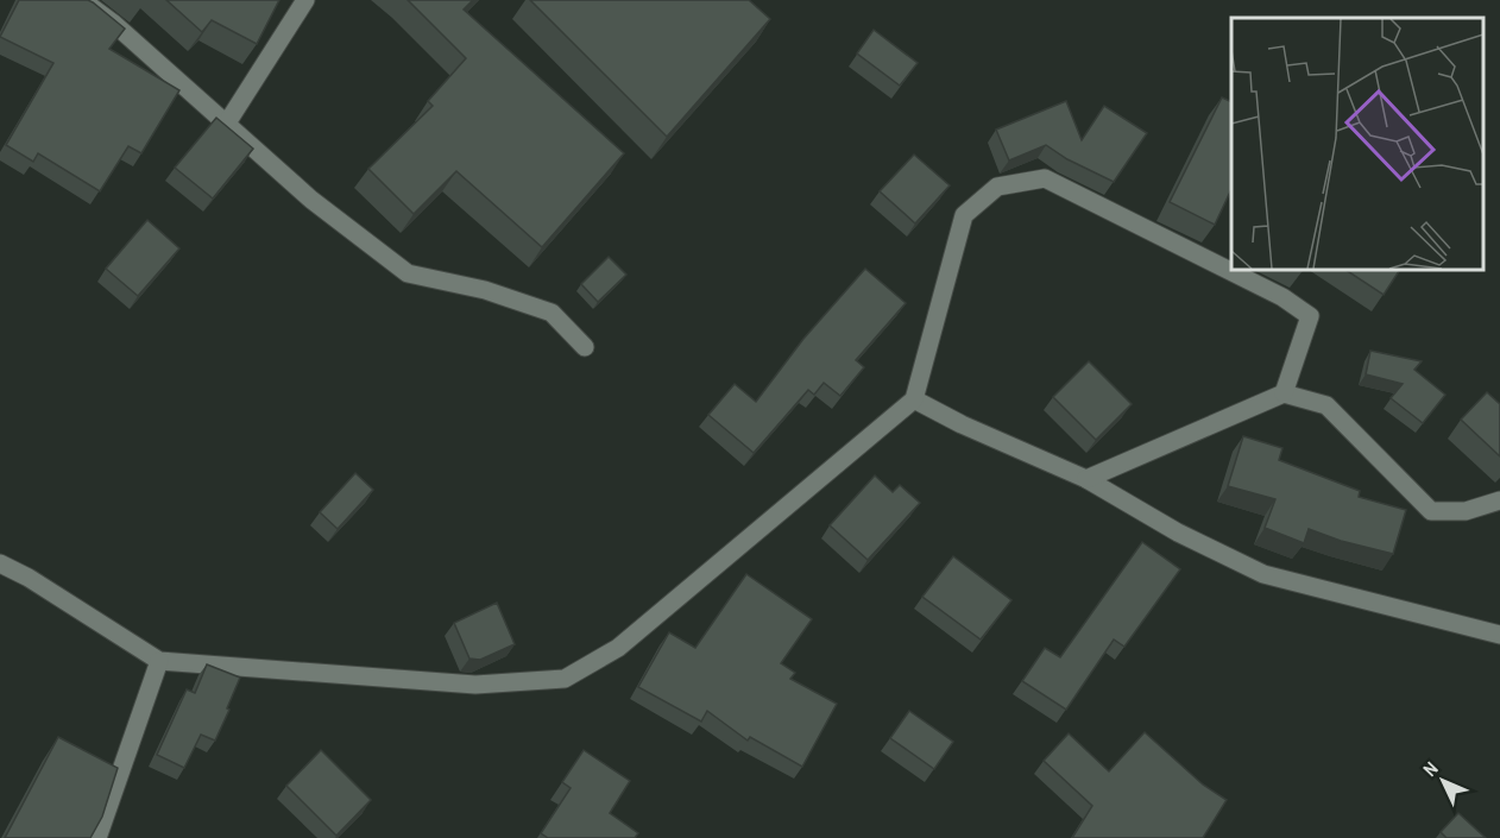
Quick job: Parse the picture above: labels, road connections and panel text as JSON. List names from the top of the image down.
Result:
{
  "north": "top left"
}
